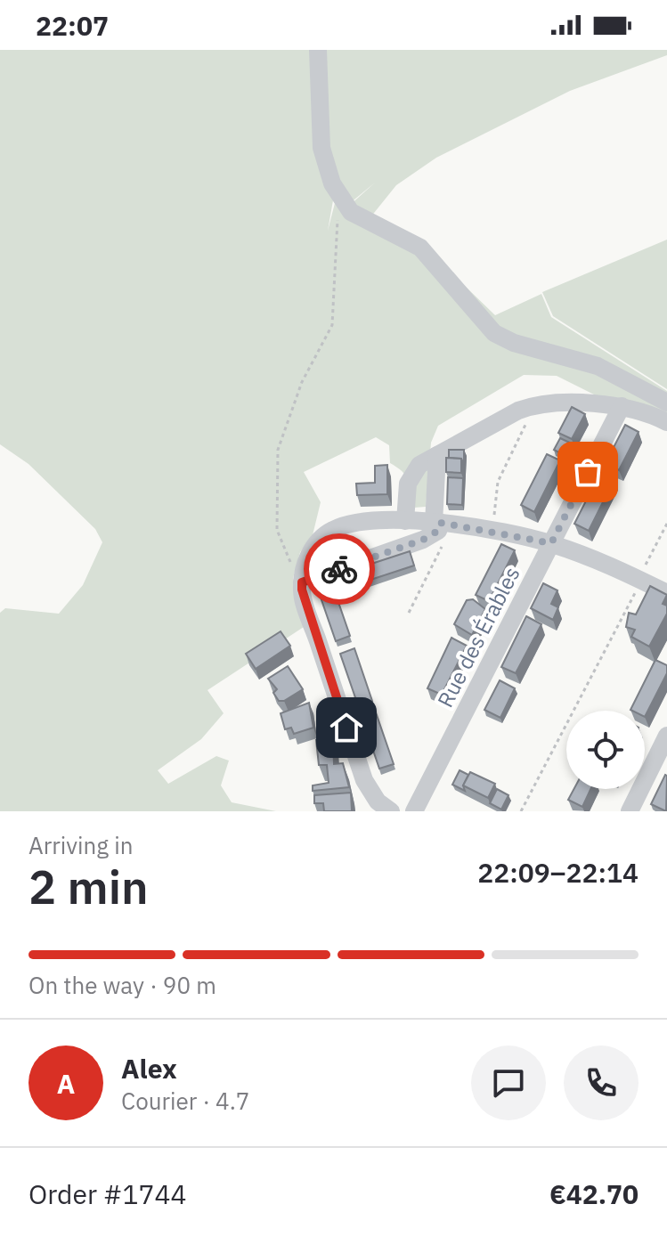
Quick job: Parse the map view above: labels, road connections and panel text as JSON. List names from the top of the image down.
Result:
{
  "streets": {
    "street": ["Rue des Érables"]
  },
  "page": {
    "status": "22:07",
    "heading": ["2 min", "Arriving in", "22:09–22:14"],
    "panel": [
      "Alex",
      "Courier · 4.7",
      "Order #1744",
      "€42.70"
    ],
    "bar": "On the way · 90 m",
    "round": "A"
  }
}
